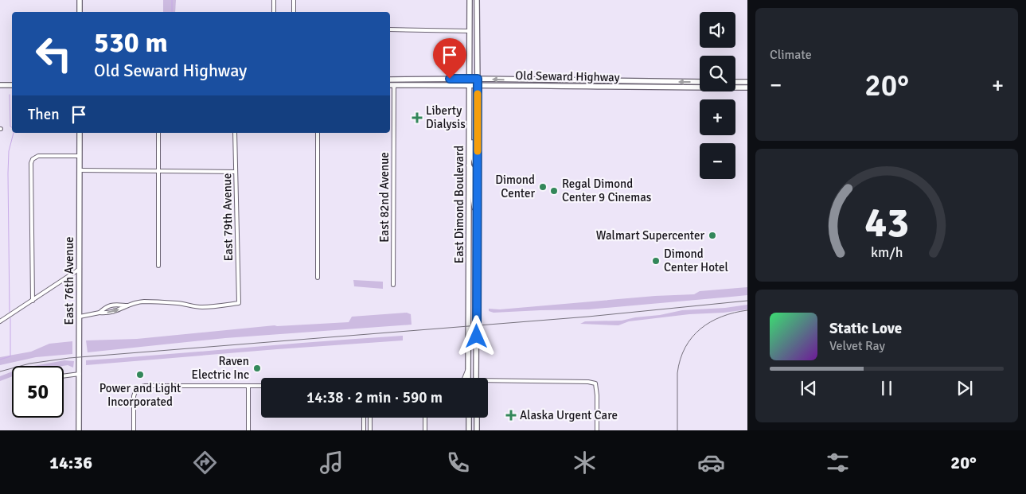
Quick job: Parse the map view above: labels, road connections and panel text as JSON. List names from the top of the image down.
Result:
{
  "streets": {
    "main road": ["Old Seward Highway", "East Dimond Boulevard", "East 76th Avenue"],
    "street": ["East 82nd Avenue", "East 79th Avenue"]
  },
  "crossings": [
    ["Old Seward Highway", "East 82nd Avenue"],
    ["Old Seward Highway", "East Dimond Boulevard"]
  ],
  "places": {
    "health": ["Liberty Dialysis", "Alaska Urgent Care"],
    "other": [
      "Dimond Center",
      "Regal Dimond Center 9 Cinemas",
      "Walmart Supercenter",
      "Dimond Center Hotel",
      "Raven Electric Inc",
      "Power and Light Incorporated"
    ]
  },
  "page": {
    "tile": "Climate",
    "map_buttons": ["+", "−"],
    "turn": ["530 m", "Old Seward Highway"],
    "heat": ["−", "20°", "+"],
    "then": "Then",
    "song": ["Static Love", "Velvet Ray"],
    "limit": "50",
    "trip": "14:38 · 2 min · 590 m",
    "tabs": ["14:36", "20°"],
    "gauge": ["43", "km/h"]
  }
}
